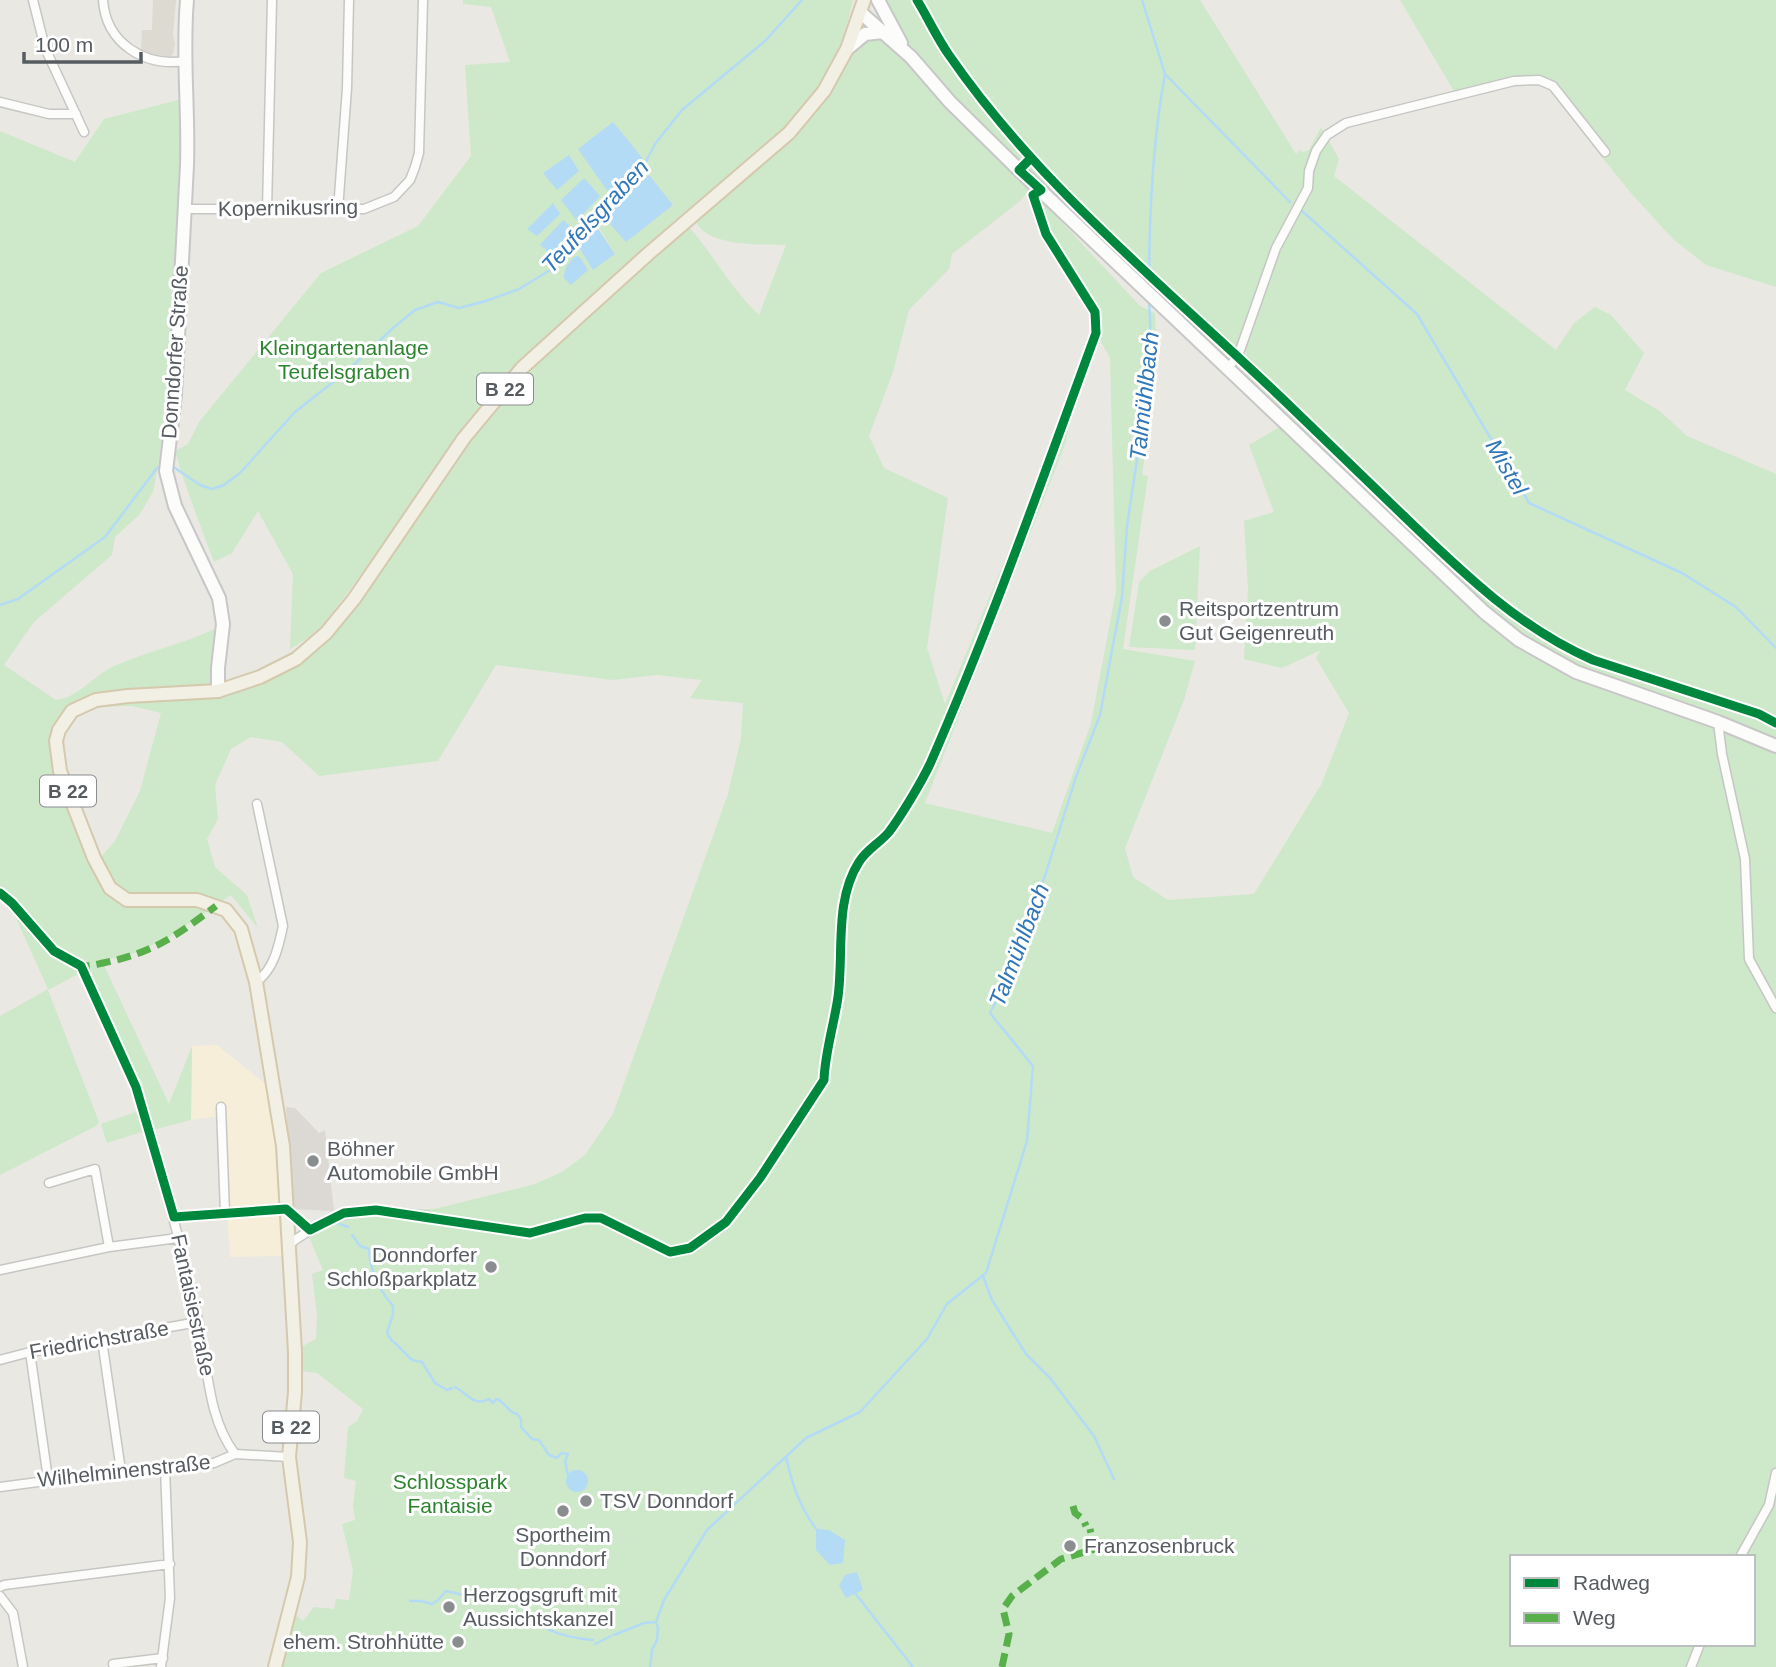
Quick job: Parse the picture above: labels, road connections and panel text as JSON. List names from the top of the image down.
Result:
{
  "streets": {
    "main road": ["Donndorfer Straße", "B 22"],
    "street": [
      "Kopernikusring",
      "Fantaisiestraße",
      "Friedrichstraße",
      "Wilhelminenstraße"
    ]
  },
  "crossings": [
    ["Kopernikusring", "Donndorfer Straße"],
    ["Donndorfer Straße", "B 22"],
    ["B 22", "Wilhelminenstraße"],
    ["Fantaisiestraße", "Friedrichstraße"],
    ["Fantaisiestraße", "Wilhelminenstraße"]
  ],
  "water": ["Teufelsgraben", "Talmühlbach", "Mistel"],
  "parks": ["Kleingartenanlage Teufelsgraben", "Schlosspark Fantaisie"],
  "places": [
    "Reitsportzentrum Gut Geigenreuth",
    "Böhner Automobile GmbH",
    "Donndorfer Schloßparkplatz",
    "TSV Donndorf",
    "Sportheim Donndorf",
    "Franzosenbruck",
    "Herzogsgruft mit Aussichtskanzel",
    "ehem. Strohhütte"
  ],
  "legend": ["Radweg", "Weg"],
  "scale_bar": "100 m"
}
